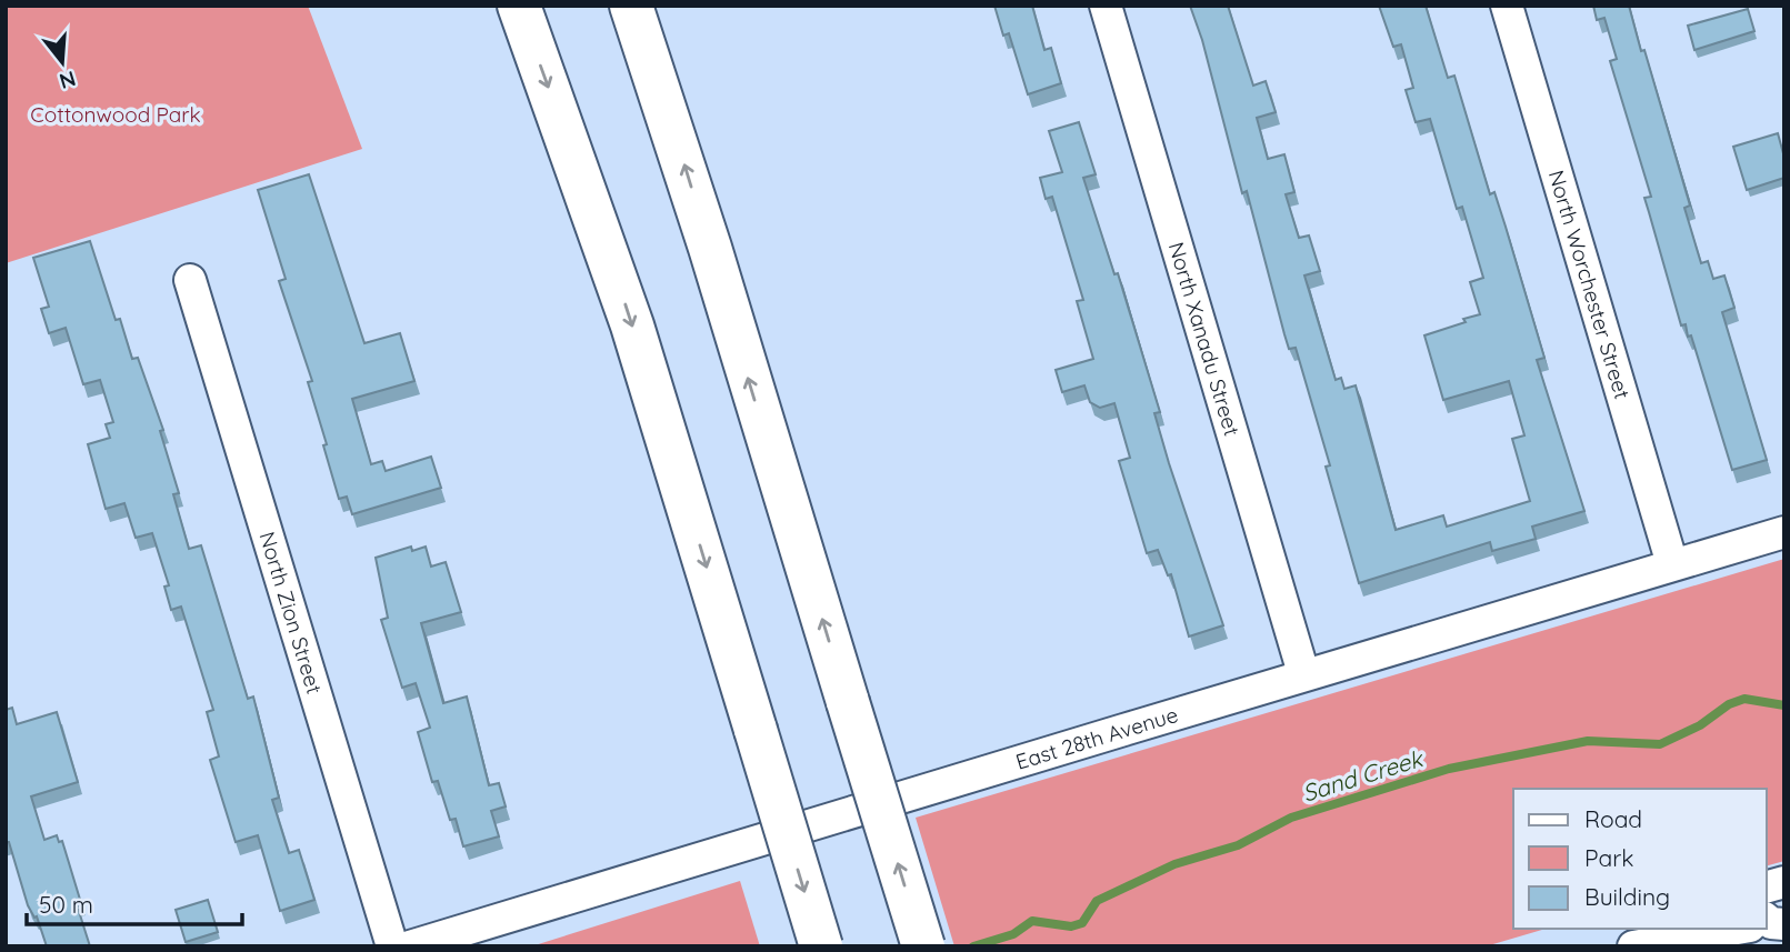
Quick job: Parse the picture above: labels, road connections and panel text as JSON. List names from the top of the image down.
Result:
{
  "streets": {
    "street": [
      "North Worchester Street",
      "North Xanadu Street",
      "North Zion Street",
      "East 28th Avenue"
    ]
  },
  "crossings": [
    ["North Worchester Street", "East 28th Avenue"],
    ["North Xanadu Street", "East 28th Avenue"]
  ],
  "water": ["Sand Creek"],
  "parks": ["Cottonwood Park"],
  "legend": ["Road", "Park", "Building"],
  "scale_bar": "50 m",
  "north": "bottom"
}
